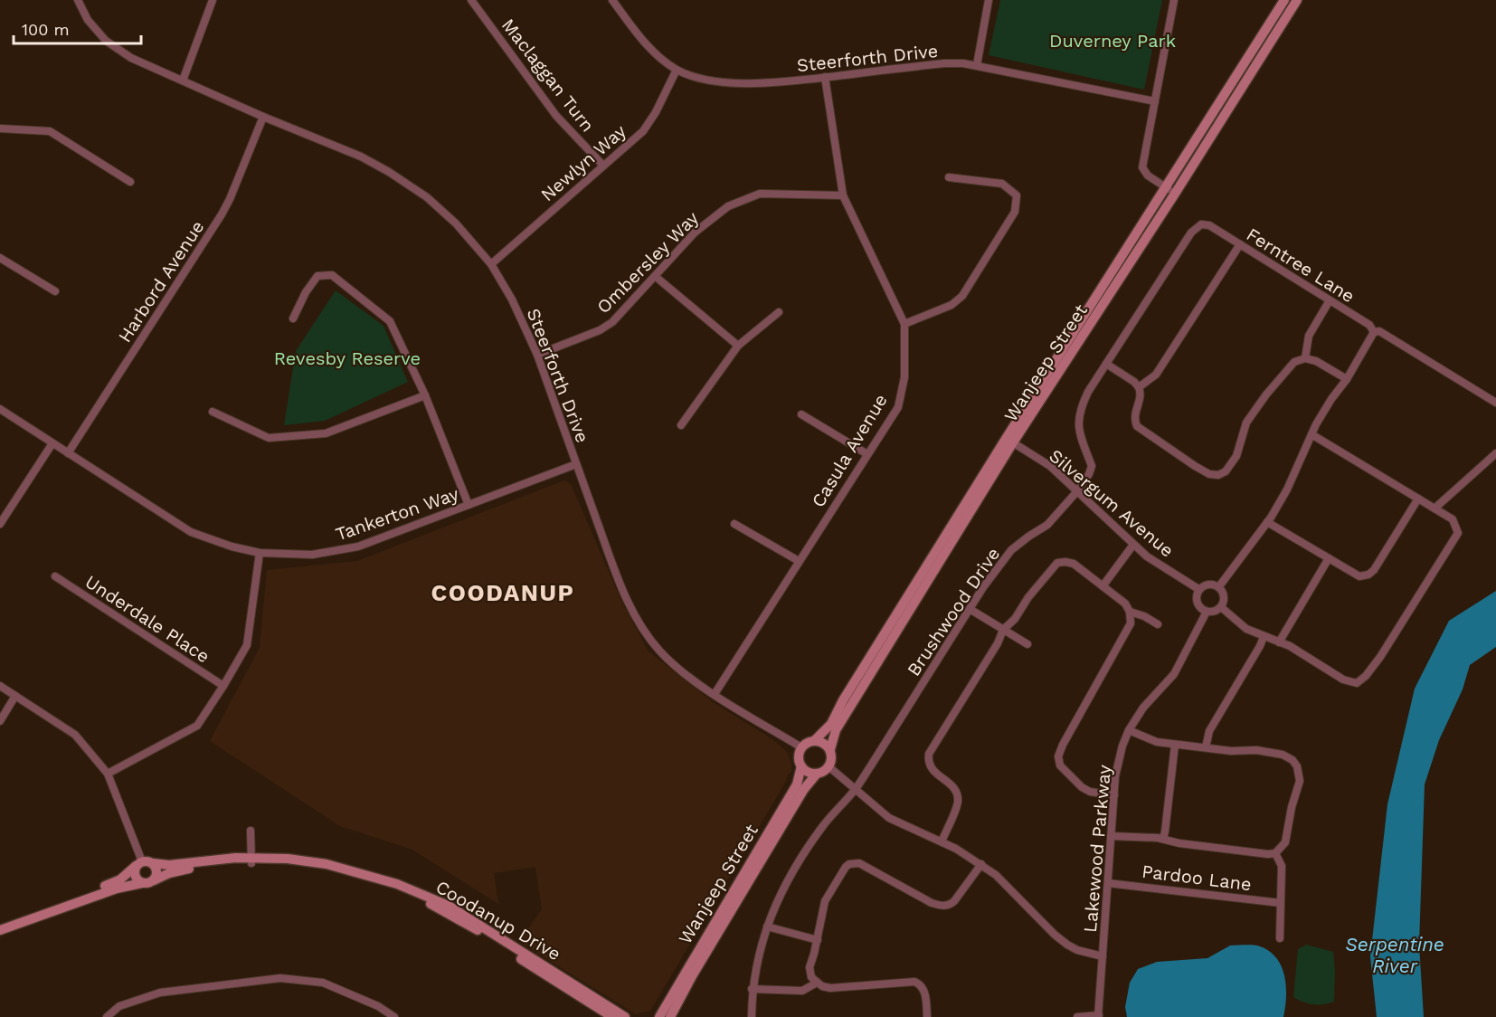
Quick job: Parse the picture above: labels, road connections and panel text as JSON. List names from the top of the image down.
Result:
{
  "streets": {
    "main road": ["Wanjeep Street", "Coodanup Drive"],
    "street": [
      "Steerforth Drive",
      "Maclaggan Turn",
      "Newlyn Way",
      "Ombersley Way",
      "Ferntree Lane",
      "Harbord Avenue",
      "Casula Avenue",
      "Silvergum Avenue",
      "Tankerton Way",
      "Brushwood Drive",
      "Underdale Place",
      "Lakewood Parkway",
      "Pardoo Lane"
    ]
  },
  "crossings": [
    ["Steerforth Drive", "Newlyn Way"],
    ["Steerforth Drive", "Ombersley Way"],
    ["Steerforth Drive", "Harbord Avenue"],
    ["Steerforth Drive", "Wanjeep Street"],
    ["Steerforth Drive", "Casula Avenue"],
    ["Steerforth Drive", "Tankerton Way"],
    ["Maclaggan Turn", "Newlyn Way"],
    ["Ombersley Way", "Casula Avenue"],
    ["Ferntree Lane", "Brushwood Drive"],
    ["Harbord Avenue", "Tankerton Way"],
    ["Wanjeep Street", "Silvergum Avenue"],
    ["Silvergum Avenue", "Brushwood Drive"],
    ["Silvergum Avenue", "Lakewood Parkway"],
    ["Lakewood Parkway", "Pardoo Lane"]
  ],
  "districts": ["COODANUP"],
  "water": ["Serpentine River"],
  "parks": ["Duverney Park", "Revesby Reserve"],
  "scale_bar": "100 m"
}
